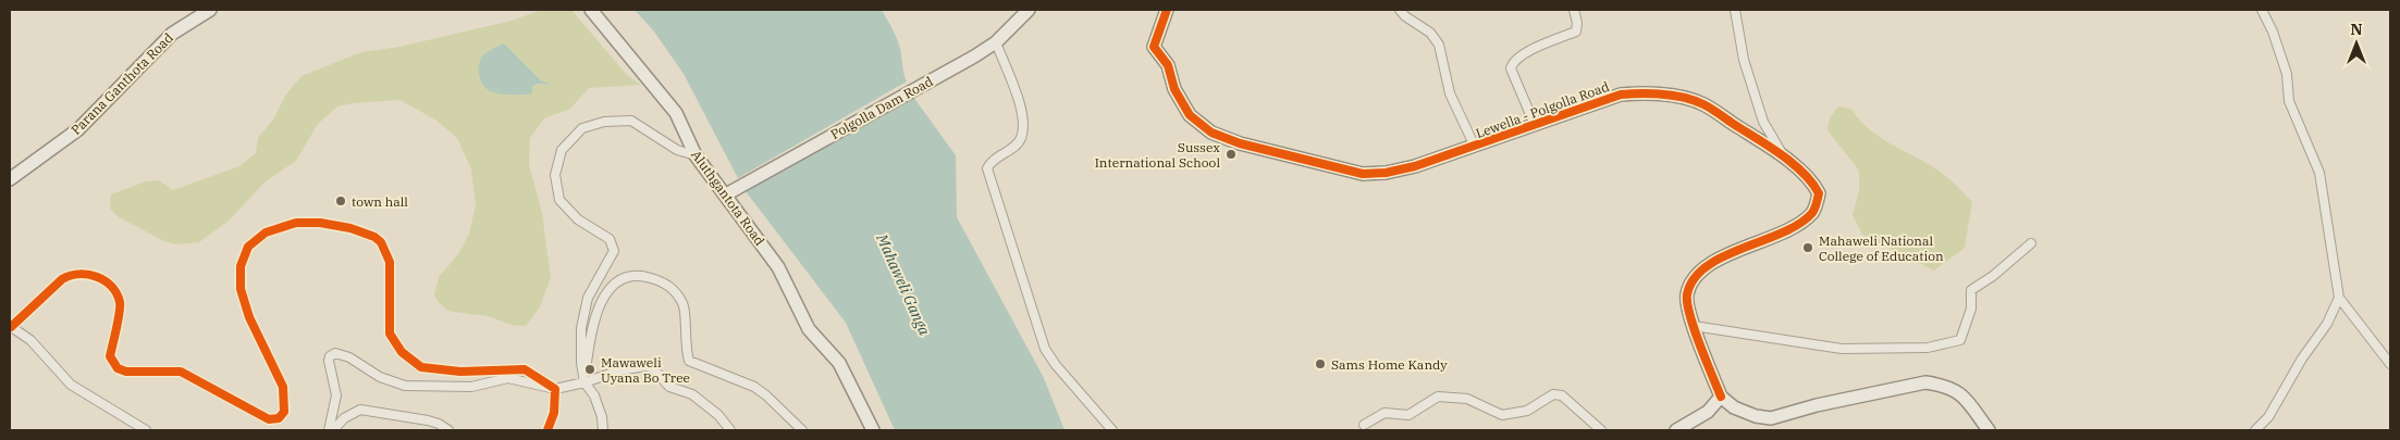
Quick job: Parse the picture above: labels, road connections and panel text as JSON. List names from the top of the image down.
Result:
{
  "streets": {
    "street": [
      "Parana Ganthota Road",
      "Polgolla Dam Road",
      "Lewella - Polgolla Road",
      "Aluthgantota Road"
    ]
  },
  "crossings": [
    ["Polgolla Dam Road", "Aluthgantota Road"]
  ],
  "water": ["Mahaweli Ganga"],
  "places": [
    "Sussex International School",
    "town hall",
    "Mahaweli National College of Education",
    "Sams Home Kandy",
    "Mawaweli Uyana Bo Tree"
  ],
  "north": "top"
}
